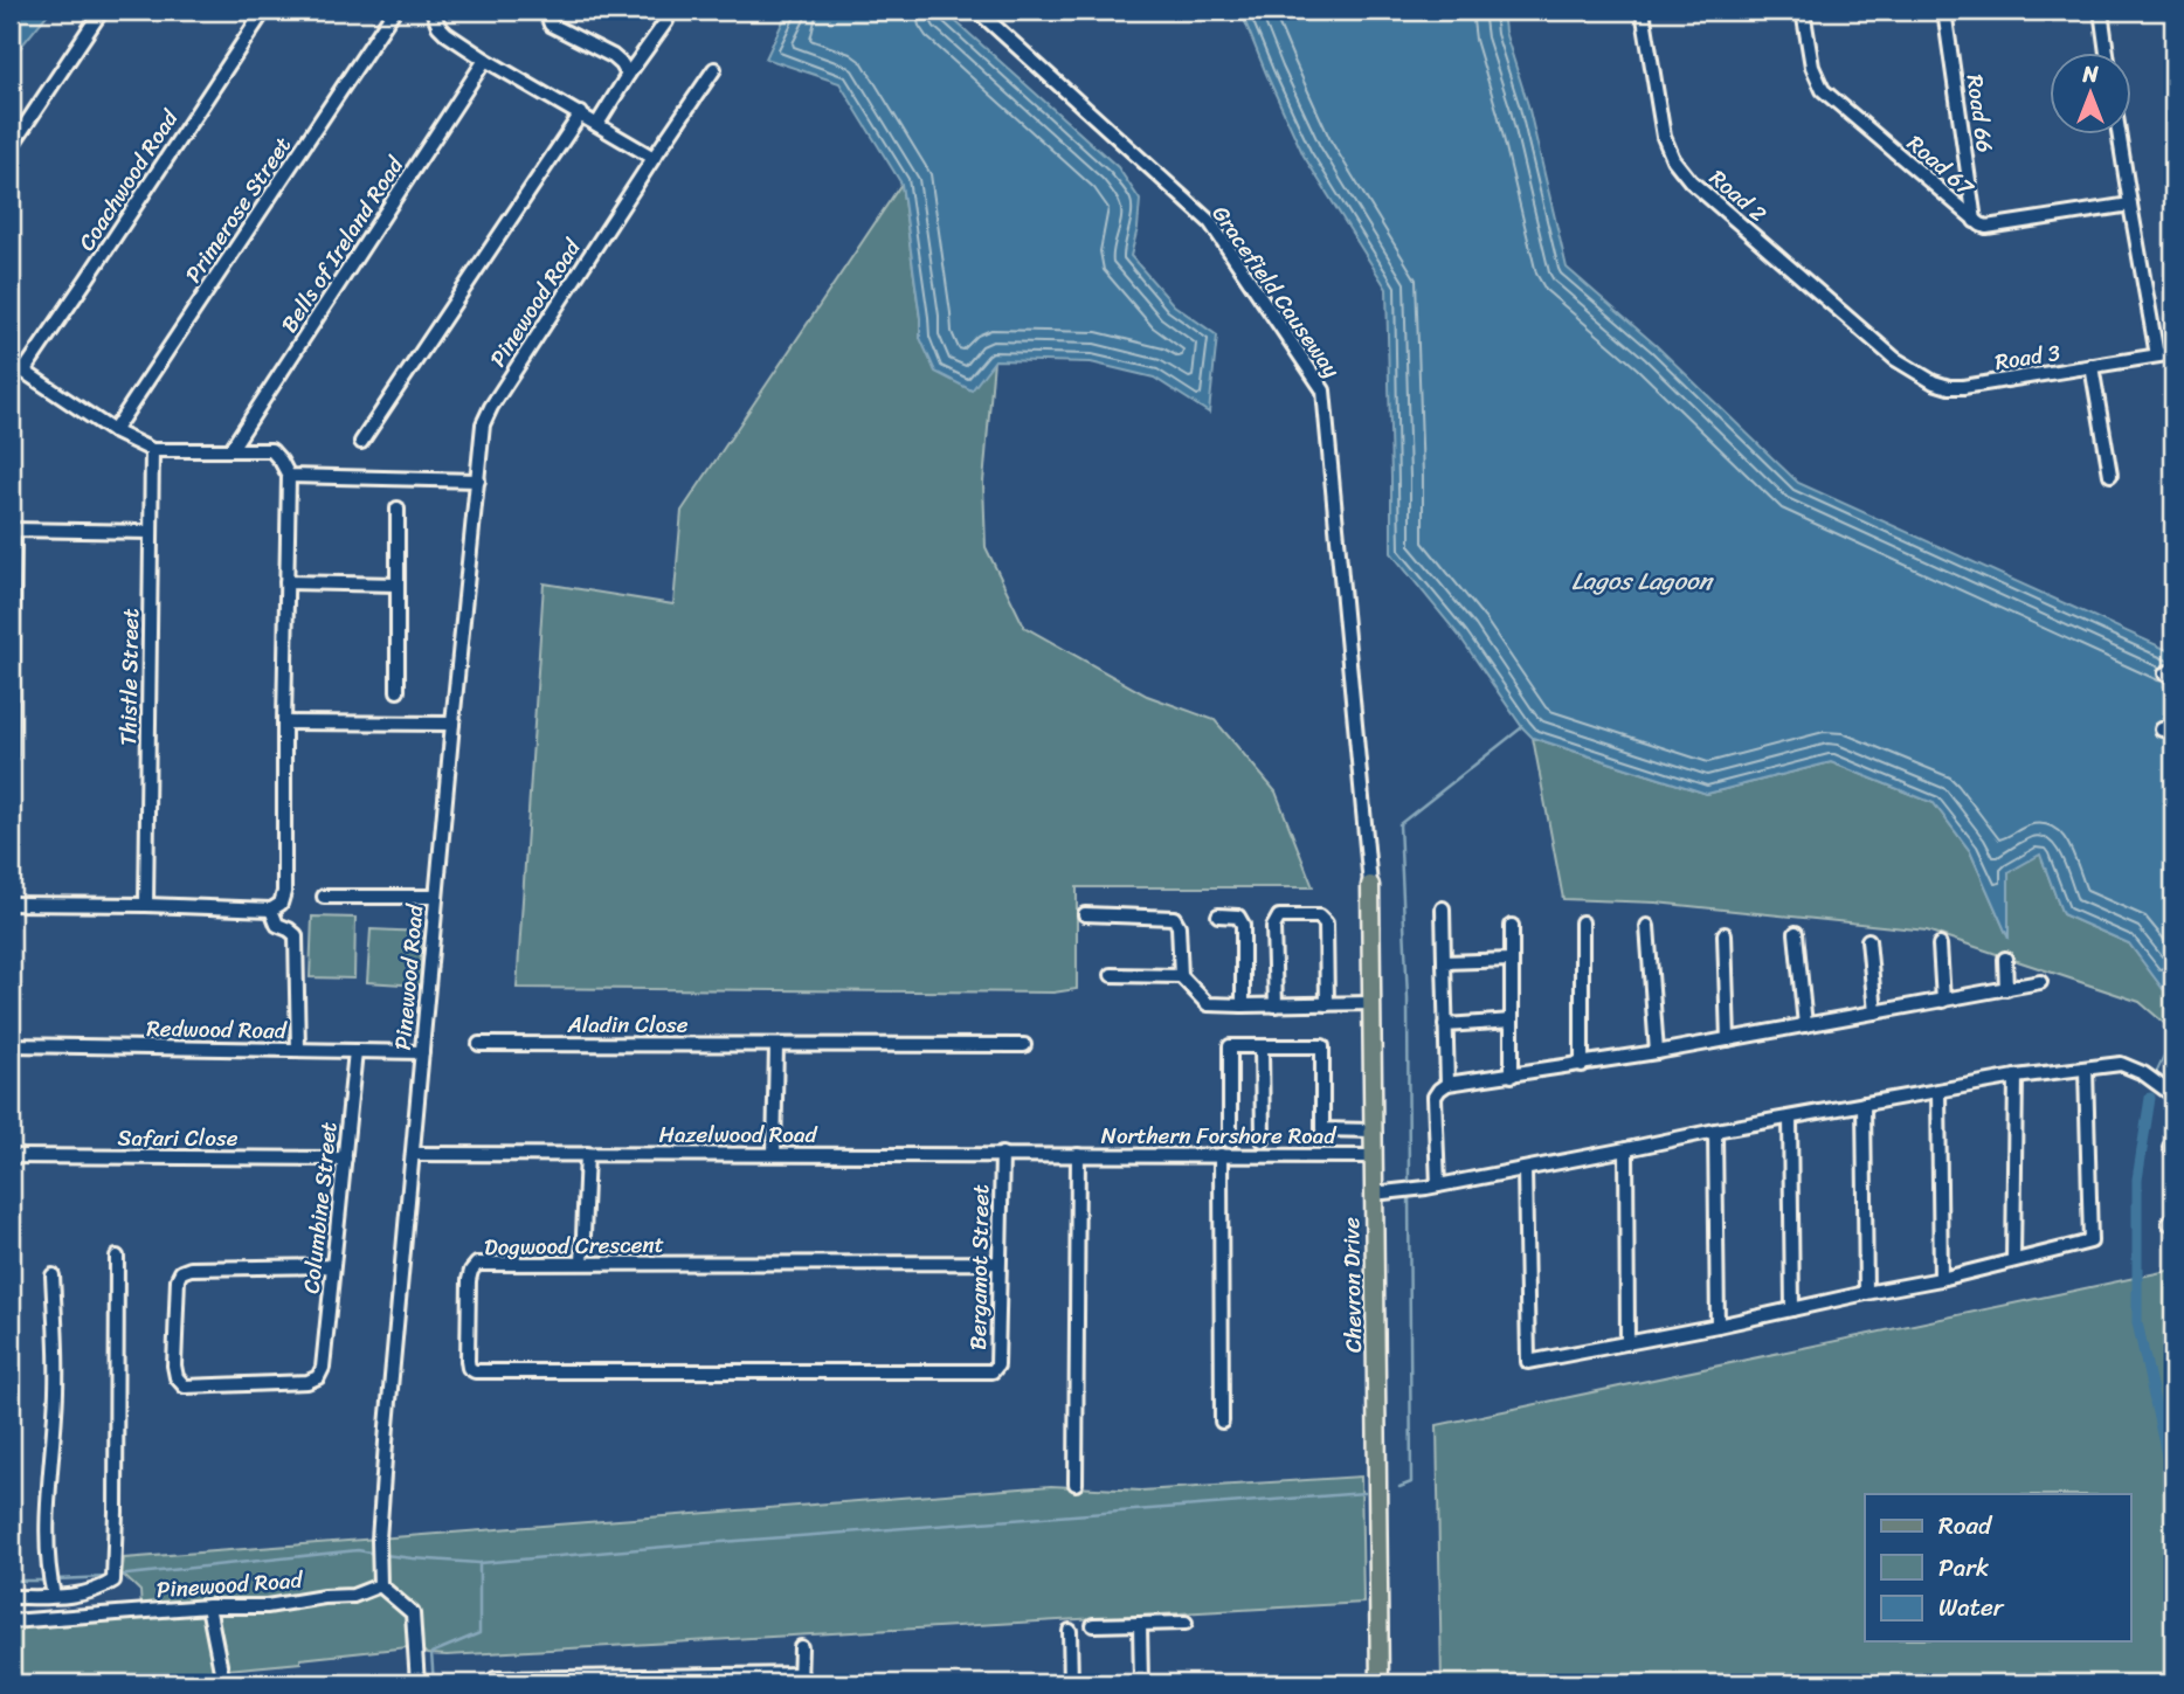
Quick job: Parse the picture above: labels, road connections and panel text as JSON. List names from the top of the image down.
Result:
{
  "streets": {
    "main road": ["Chevron Drive"],
    "street": [
      "Road 66",
      "Road 67",
      "Coachwood Road",
      "Road 2",
      "Primerose Street",
      "Bells of Ireland Road",
      "Gracefield Causeway",
      "Pinewood Road",
      "Road 3",
      "Thistle Street",
      "Aladin Close",
      "Redwood Road",
      "Hazelwood Road",
      "Northern Forshore Road",
      "Safari Close",
      "Columbine Street",
      "Dogwood Crescent",
      "Bergamot Street"
    ]
  },
  "crossings": [
    ["Road 66", "Road 67"],
    ["Road 2", "Road 3"],
    ["Gracefield Causeway", "Chevron Drive"],
    ["Pinewood Road", "Redwood Road"],
    ["Pinewood Road", "Hazelwood Road"],
    ["Redwood Road", "Columbine Street"],
    ["Hazelwood Road", "Northern Forshore Road"],
    ["Hazelwood Road", "Bergamot Street"],
    ["Northern Forshore Road", "Chevron Drive"],
    ["Safari Close", "Columbine Street"],
    ["Dogwood Crescent", "Bergamot Street"]
  ],
  "water": ["Lagos Lagoon"],
  "legend": ["Road", "Park", "Water"],
  "north": "top"
}
